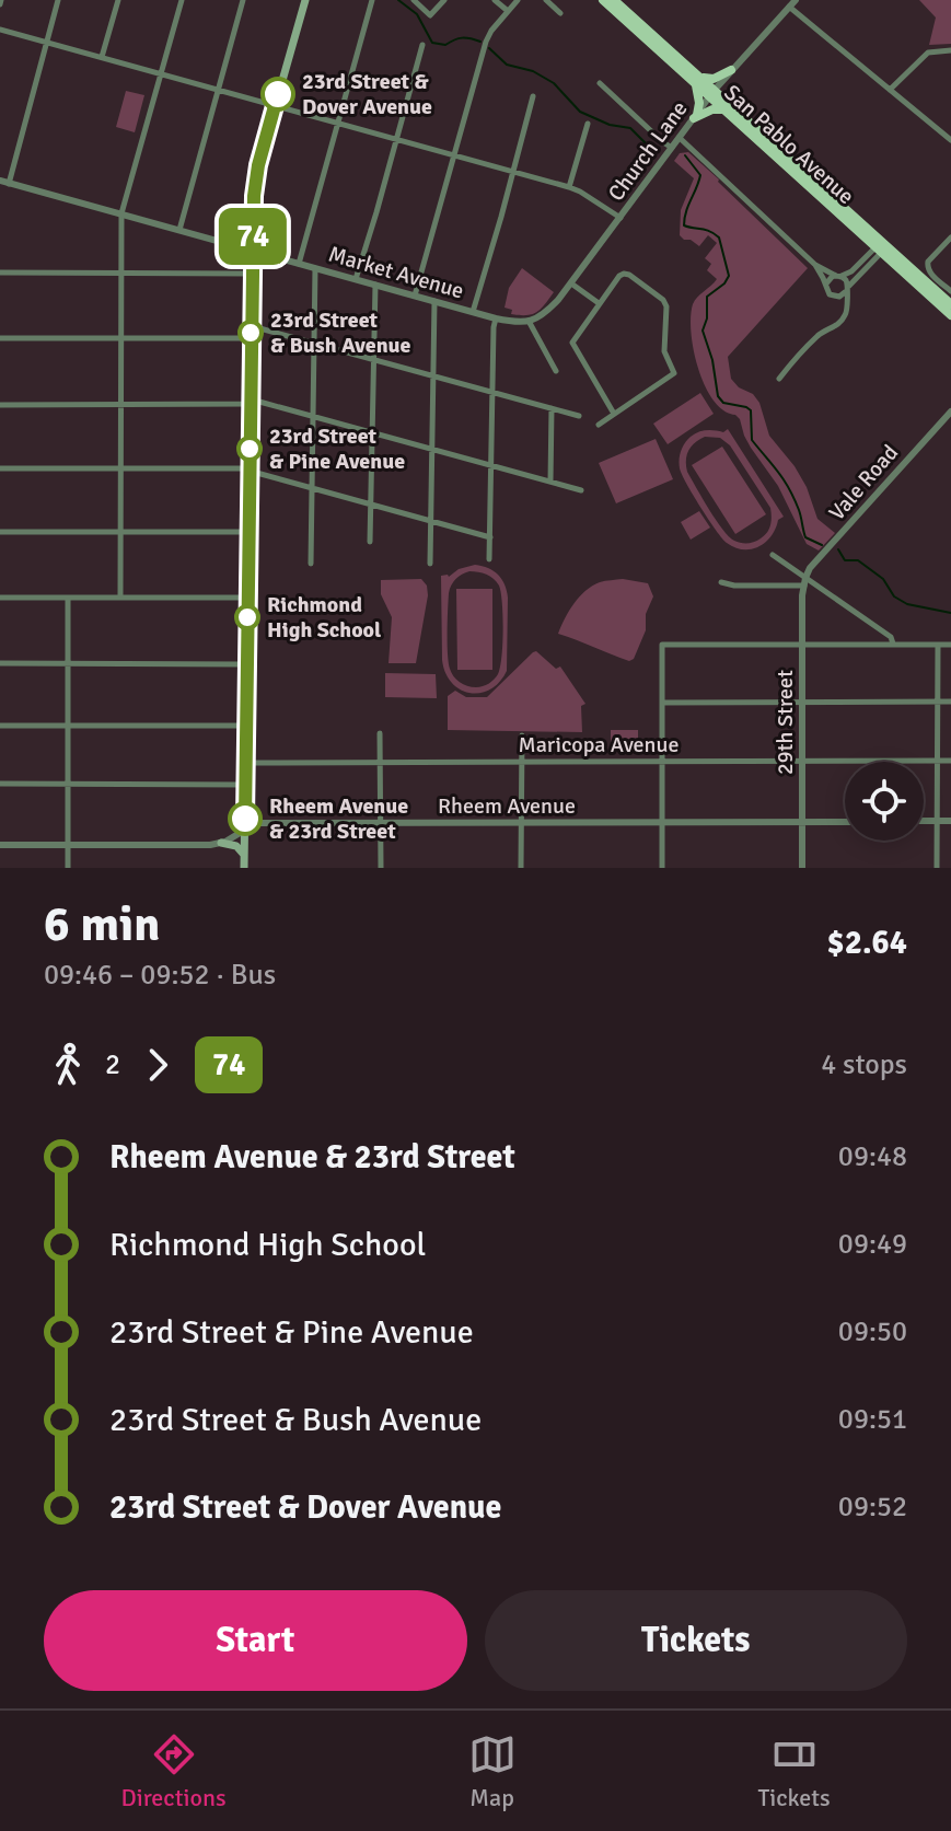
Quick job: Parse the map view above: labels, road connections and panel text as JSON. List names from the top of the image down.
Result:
{
  "streets": {
    "main road": ["San Pablo Avenue"],
    "street": [
      "Church Lane",
      "Market Avenue",
      "Vale Road",
      "29th Street",
      "Maricopa Avenue",
      "Rheem Avenue"
    ]
  },
  "crossings": [
    ["San Pablo Avenue", "Church Lane"],
    ["Church Lane", "Market Avenue"],
    ["Vale Road", "29th Street"],
    ["29th Street", "Maricopa Avenue"],
    ["29th Street", "Rheem Avenue"]
  ],
  "places": [
    "23rd Street & Dover Avenue",
    "23rd Street & Bush Avenue",
    "23rd Street & Pine Avenue",
    "Richmond High School",
    "Rheem Avenue & 23rd Street"
  ],
  "lines": ["bus line 74"],
  "page": {
    "on_map": "74",
    "heading": ["6 min", "09:46 – 09:52 · Bus", "$2.64"],
    "legs": ["2", "74", "4 stops"],
    "list": [
      {
        "name": "Rheem Avenue & 23rd Street",
        "value": "09:48"
      },
      {
        "name": "Richmond High School",
        "value": "09:49"
      },
      {
        "name": "23rd Street & Pine Avenue",
        "value": "09:50"
      },
      {
        "name": "23rd Street & Bush Avenue",
        "value": "09:51"
      },
      {
        "name": "23rd Street & Dover Avenue",
        "value": "09:52"
      }
    ],
    "buttons": ["Start", "Tickets"],
    "tabs": ["Directions", "Map", "Tickets"]
  }
}
